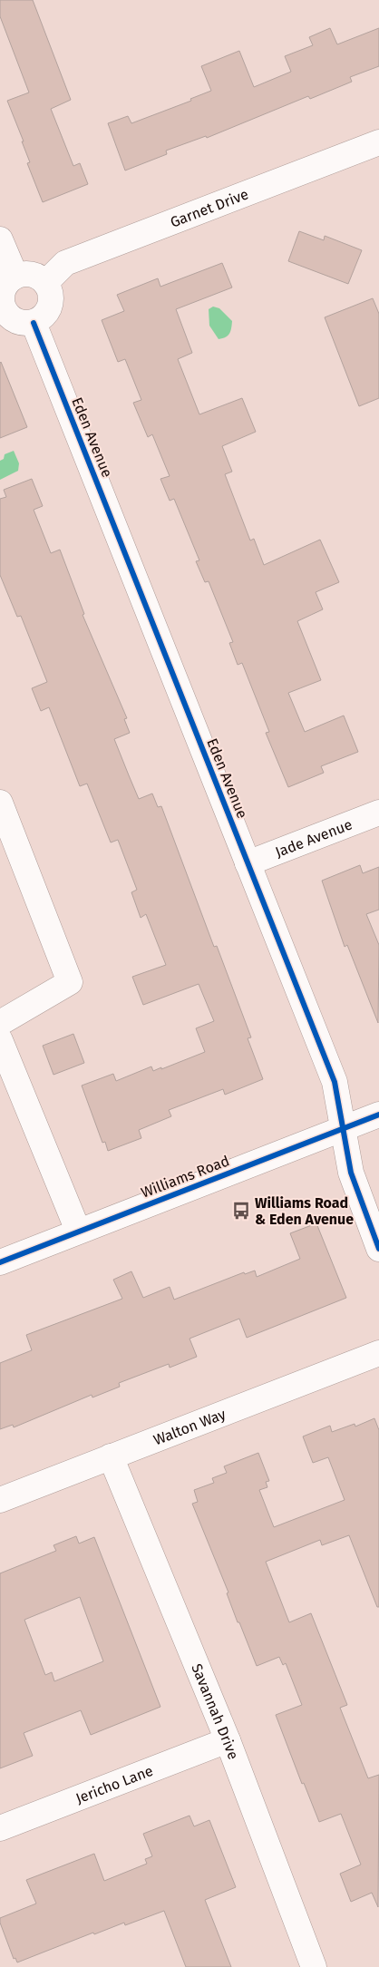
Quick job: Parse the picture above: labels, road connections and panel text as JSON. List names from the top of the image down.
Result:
{
  "streets": {
    "street": [
      "Garnet Drive",
      "Eden Avenue",
      "Jade Avenue",
      "Williams Road",
      "Walton Way",
      "Savannah Drive",
      "Jericho Lane"
    ]
  },
  "crossings": [
    ["Garnet Drive", "Eden Avenue"],
    ["Eden Avenue", "Jade Avenue"],
    ["Eden Avenue", "Williams Road"],
    ["Walton Way", "Savannah Drive"],
    ["Savannah Drive", "Jericho Lane"]
  ],
  "places": {
    "bus stop": ["Williams Road & Eden Avenue"]
  }
}
